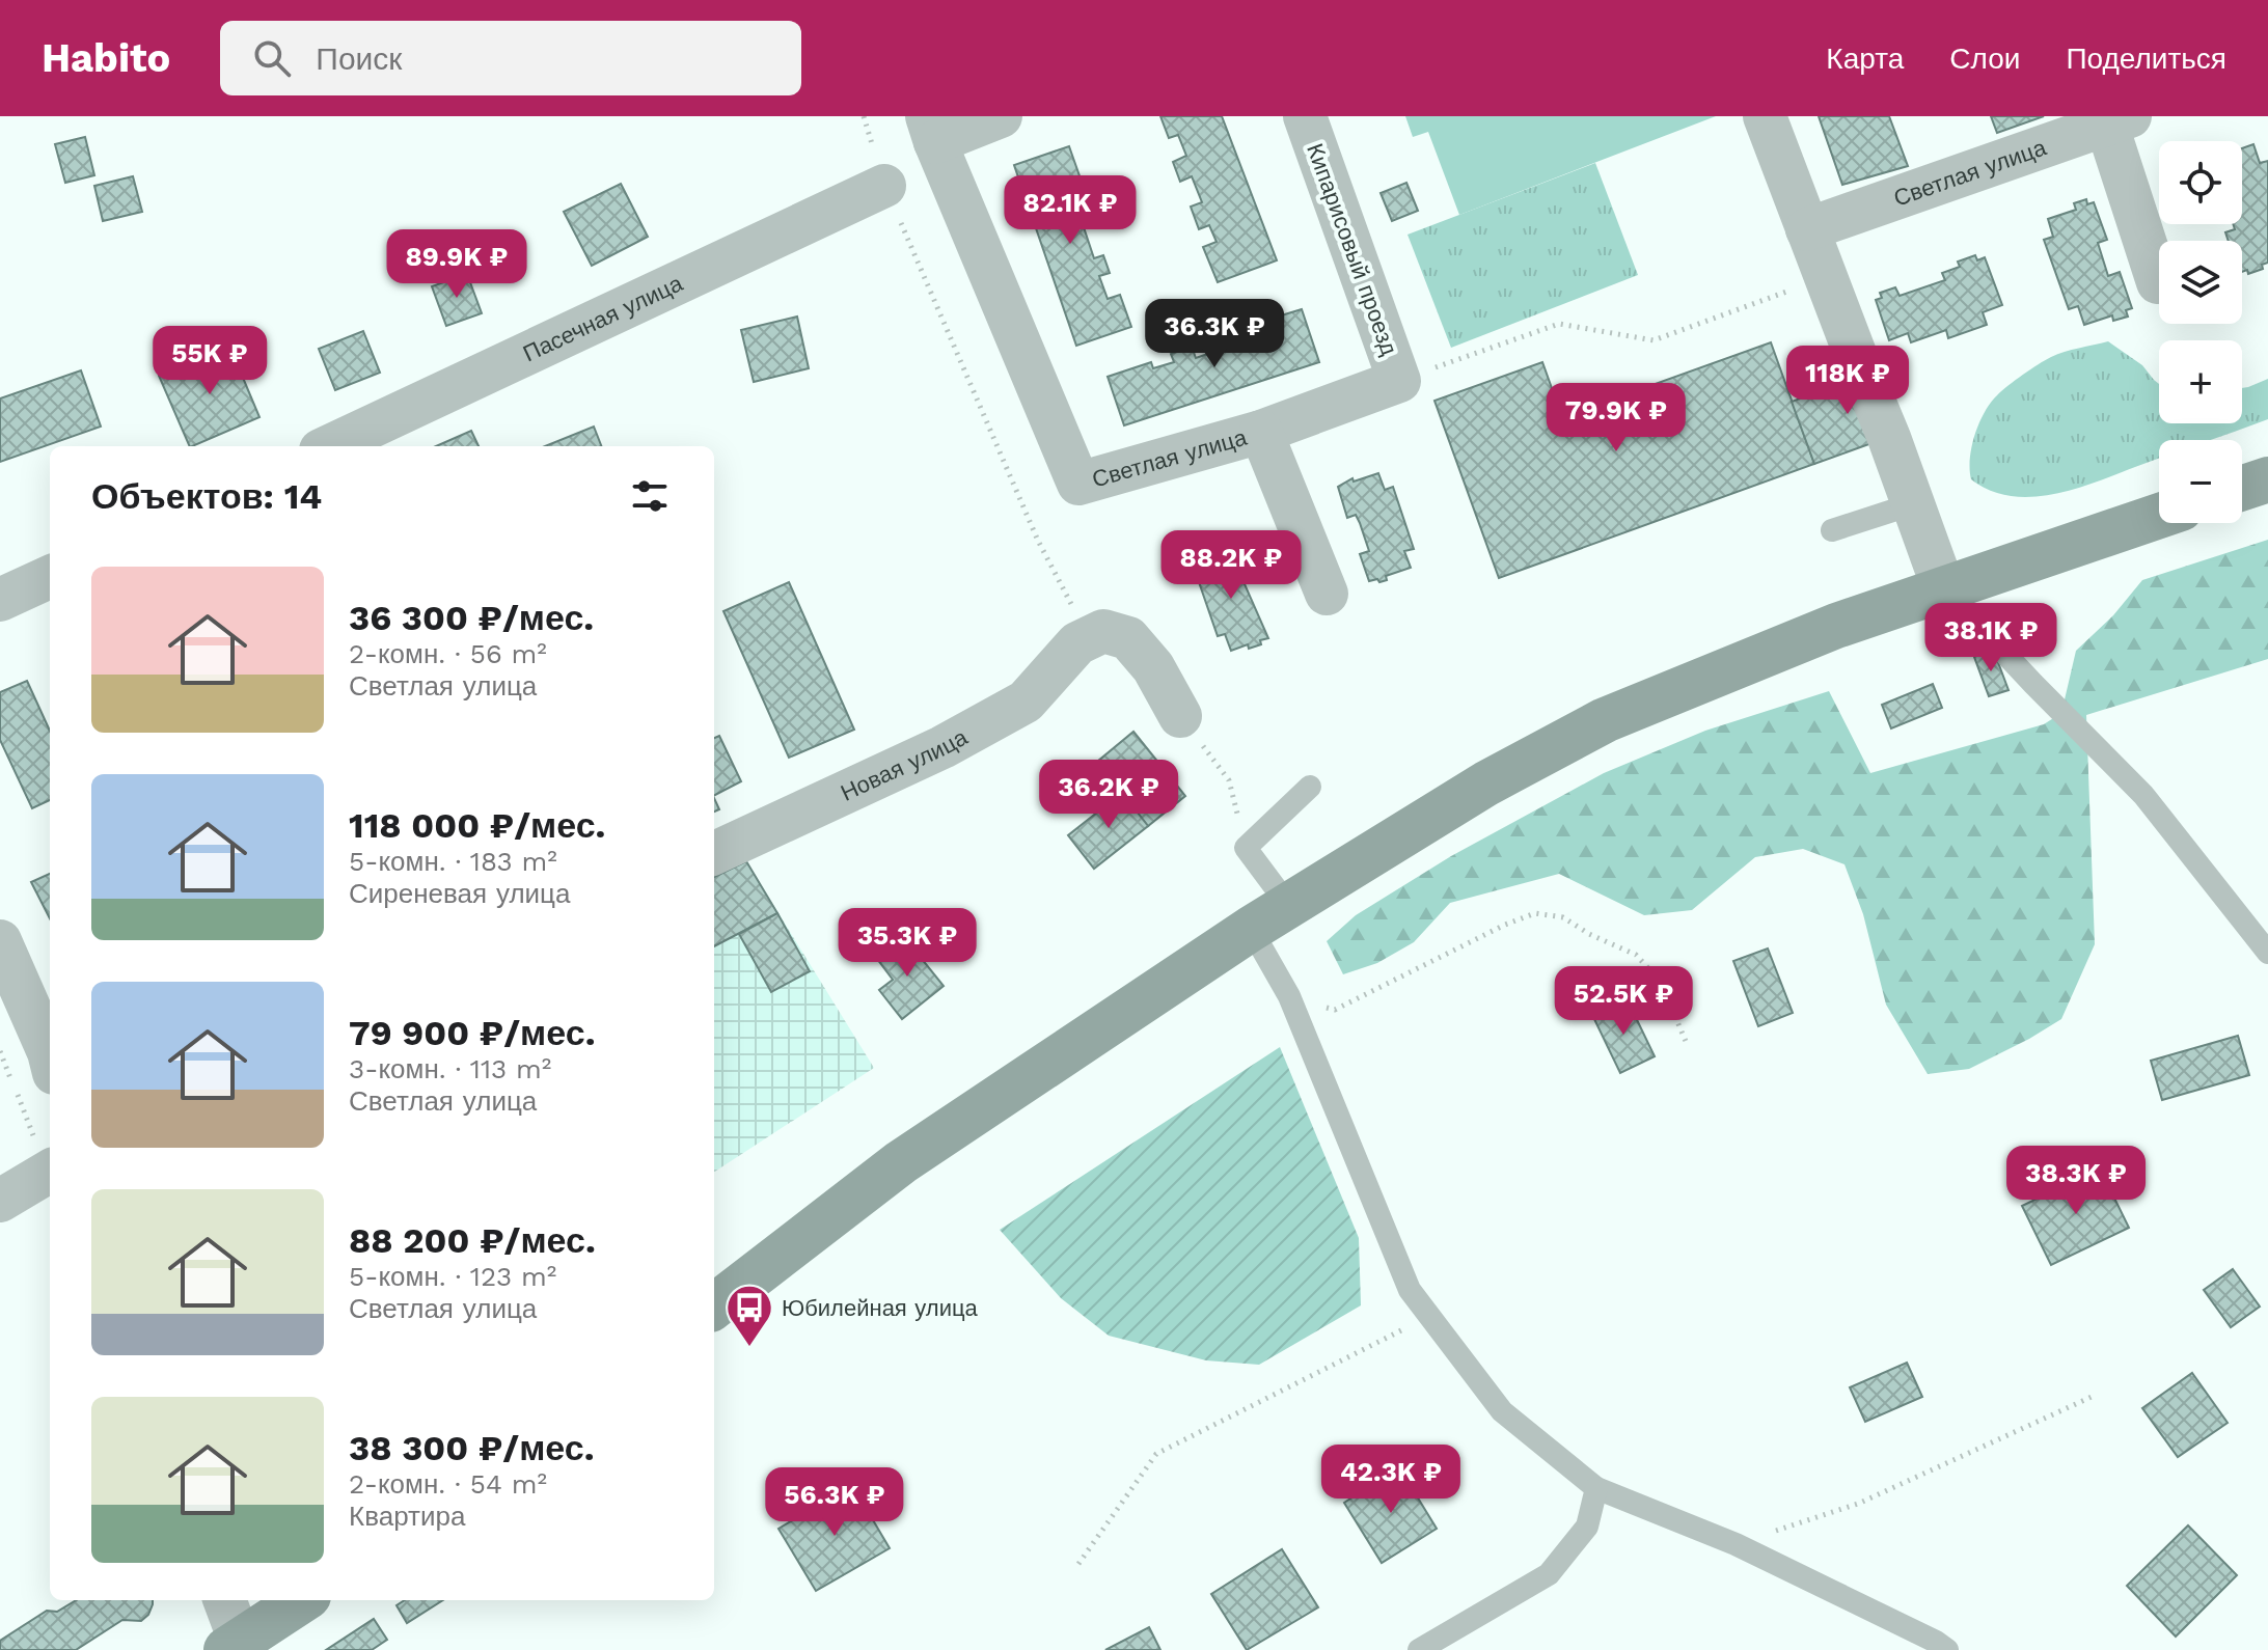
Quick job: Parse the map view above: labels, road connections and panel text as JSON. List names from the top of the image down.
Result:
{
  "streets": {
    "street": [
      "Светлая улица",
      "Кипарисовый проезд",
      "Пасечная улица",
      "Новая улица"
    ]
  },
  "crossings": [
    ["Светлая улица", "Кипарисовый проезд"]
  ],
  "places": {
    "bus stop": ["Юбилейная улица"]
  },
  "page": {
    "header": "Habito",
    "search": "Поиск",
    "nav": ["Карта", "Слои", "Поделиться"],
    "map_buttons": ["+", "−"],
    "price": [
      "82.1K ₽",
      "89.9K ₽",
      "36.3K ₽",
      "55K ₽",
      "118K ₽",
      "79.9K ₽",
      "88.2K ₽",
      "38.1K ₽",
      "36.2K ₽",
      "35.3K ₽",
      "52.5K ₽",
      "38.3K ₽",
      "42.3K ₽",
      "56.3K ₽"
    ],
    "heading": "Объектов: 14",
    "list": [
      {
        "name": "36 300 ₽/мес.",
        "note": "2-комн. · 56 m² · Светлая улица"
      },
      {
        "name": "118 000 ₽/мес.",
        "note": "5-комн. · 183 m² · Сиреневая улица"
      },
      {
        "name": "79 900 ₽/мес.",
        "note": "3-комн. · 113 m² · Светлая улица"
      },
      {
        "name": "88 200 ₽/мес.",
        "note": "5-комн. · 123 m² · Светлая улица"
      },
      {
        "name": "38 300 ₽/мес.",
        "note": "2-комн. · 54 m² · Квартира"
      }
    ]
  }
}
